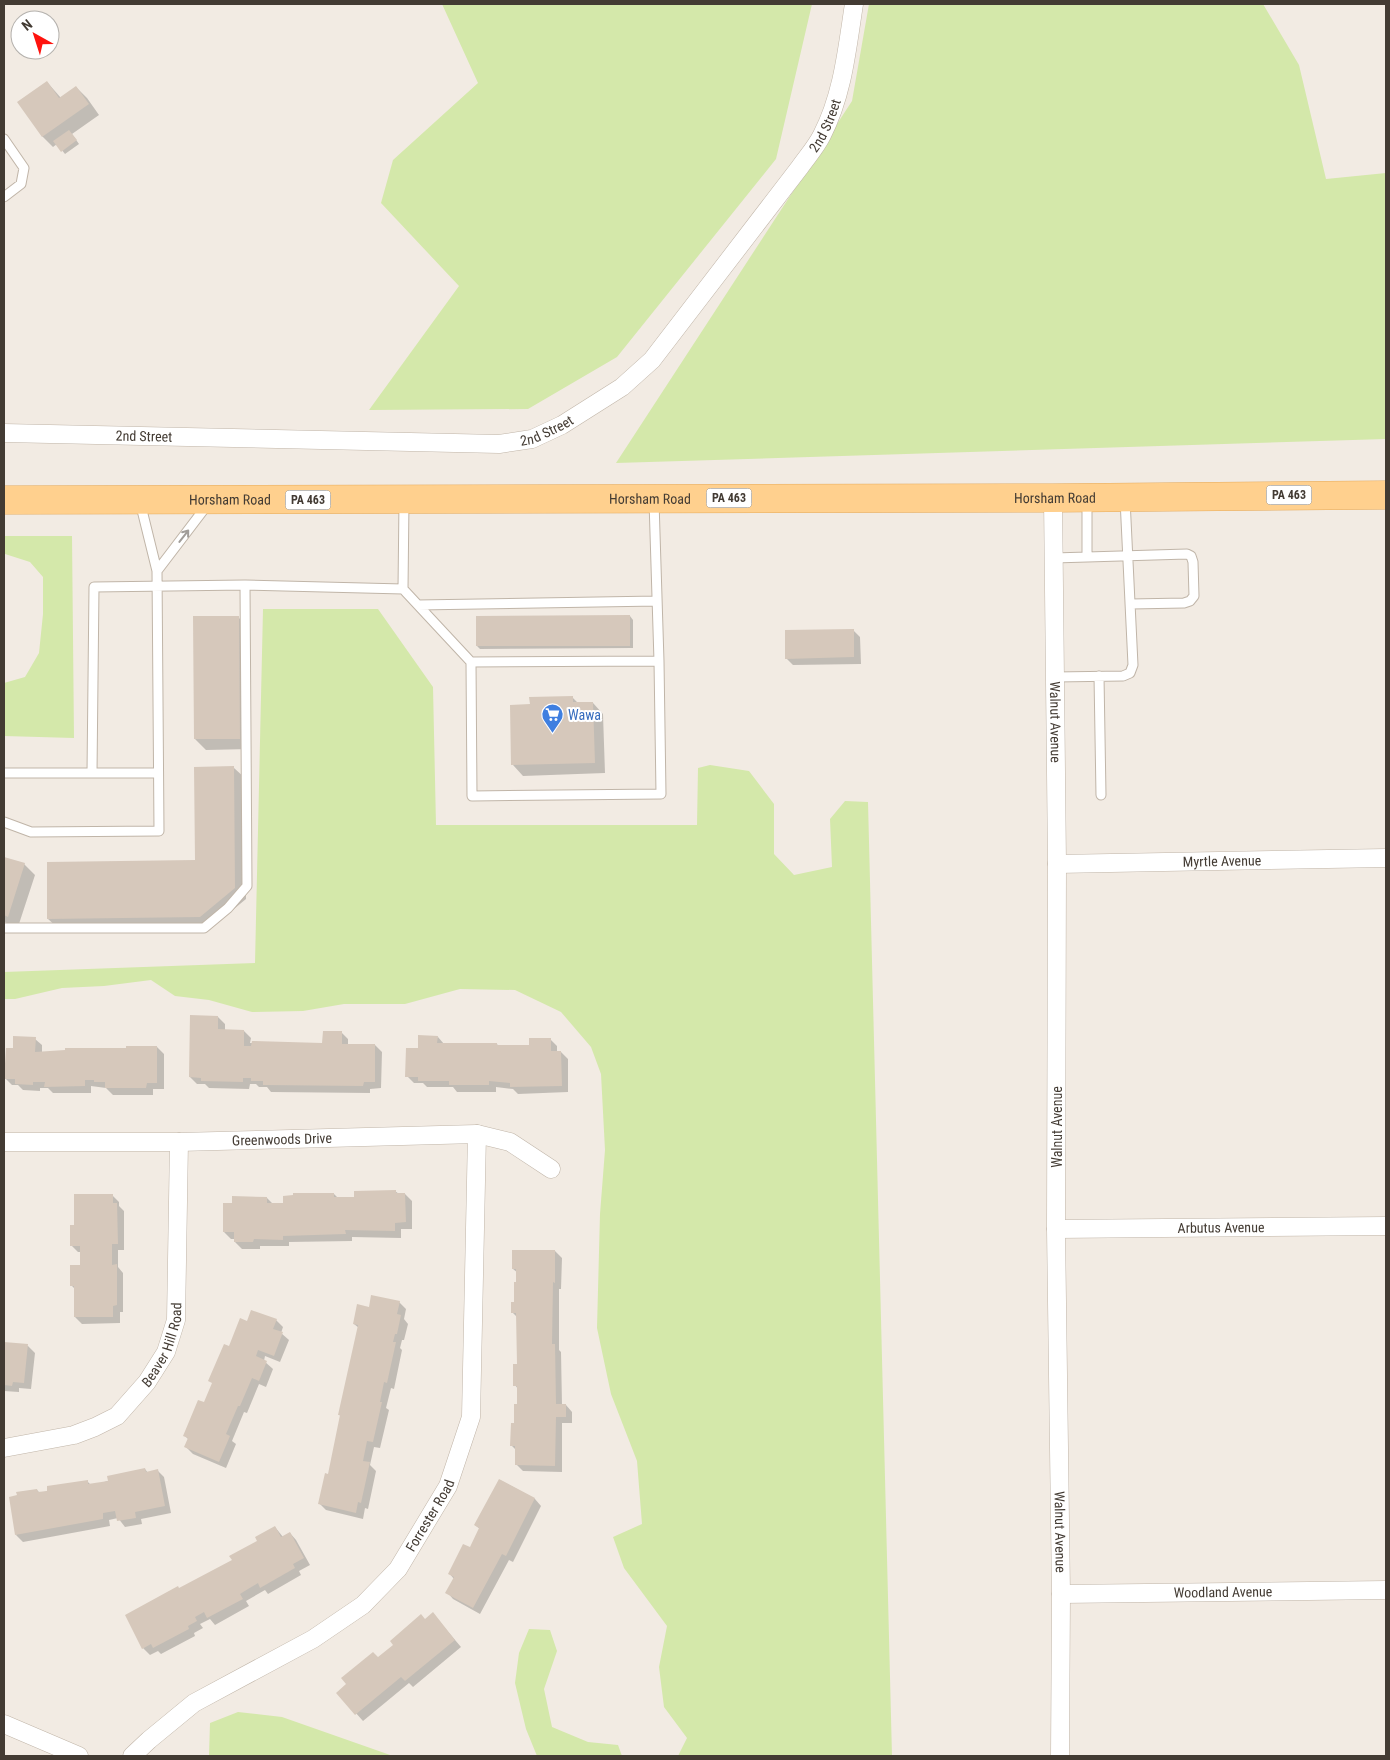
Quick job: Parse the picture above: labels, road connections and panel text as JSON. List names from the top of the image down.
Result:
{
  "streets": {
    "main road": ["PA 463", "Horsham Road"],
    "street": [
      "2nd Street",
      "Walnut Avenue",
      "Myrtle Avenue",
      "Greenwoods Drive",
      "Arbutus Avenue",
      "Beaver Hill Road",
      "Forrester Road",
      "Woodland Avenue"
    ]
  },
  "crossings": [
    ["Horsham Road", "Walnut Avenue"],
    ["Walnut Avenue", "Myrtle Avenue"],
    ["Walnut Avenue", "Arbutus Avenue"],
    ["Walnut Avenue", "Woodland Avenue"],
    ["Greenwoods Drive", "Beaver Hill Road"],
    ["Greenwoods Drive", "Forrester Road"]
  ],
  "places": {
    "supermarket": ["Wawa"]
  },
  "north": "top left"
}
